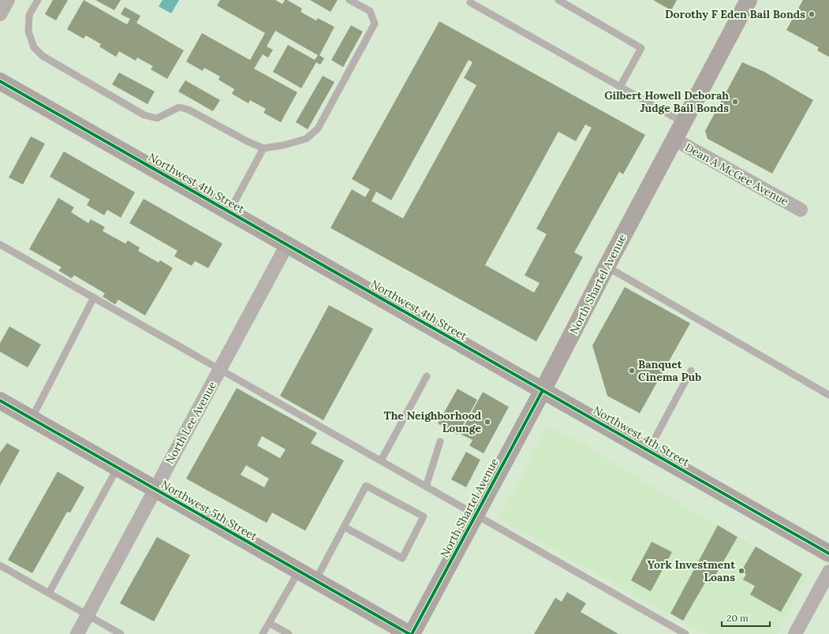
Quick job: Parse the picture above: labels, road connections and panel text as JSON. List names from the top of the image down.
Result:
{
  "streets": {
    "main road": ["Northwest 4th Street", "North Shartel Avenue", "Northwest 5th Street"],
    "street": ["Dean A McGee Avenue", "North Lee Avenue"]
  },
  "crossings": [
    ["Dean A McGee Avenue", "North Shartel Avenue"],
    ["Northwest 4th Street", "North Shartel Avenue"],
    ["Northwest 4th Street", "North Lee Avenue"],
    ["North Shartel Avenue", "Northwest 5th Street"],
    ["North Lee Avenue", "Northwest 5th Street"]
  ],
  "places": [
    "Dorothy F Eden Bail Bonds",
    "Gilbert Howell Deborah Judge Bail Bonds",
    "Banquet Cinema Pub",
    "The Neighborhood Lounge",
    "York Investment Loans"
  ],
  "scale_bar": "20 m"
}
